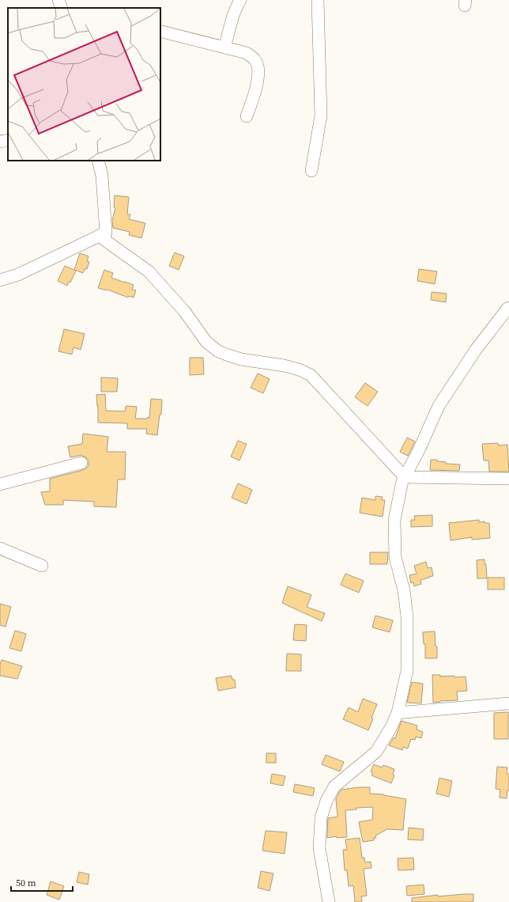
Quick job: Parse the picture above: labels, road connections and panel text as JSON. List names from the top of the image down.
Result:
{
  "scale_bar": "50 m"
}
